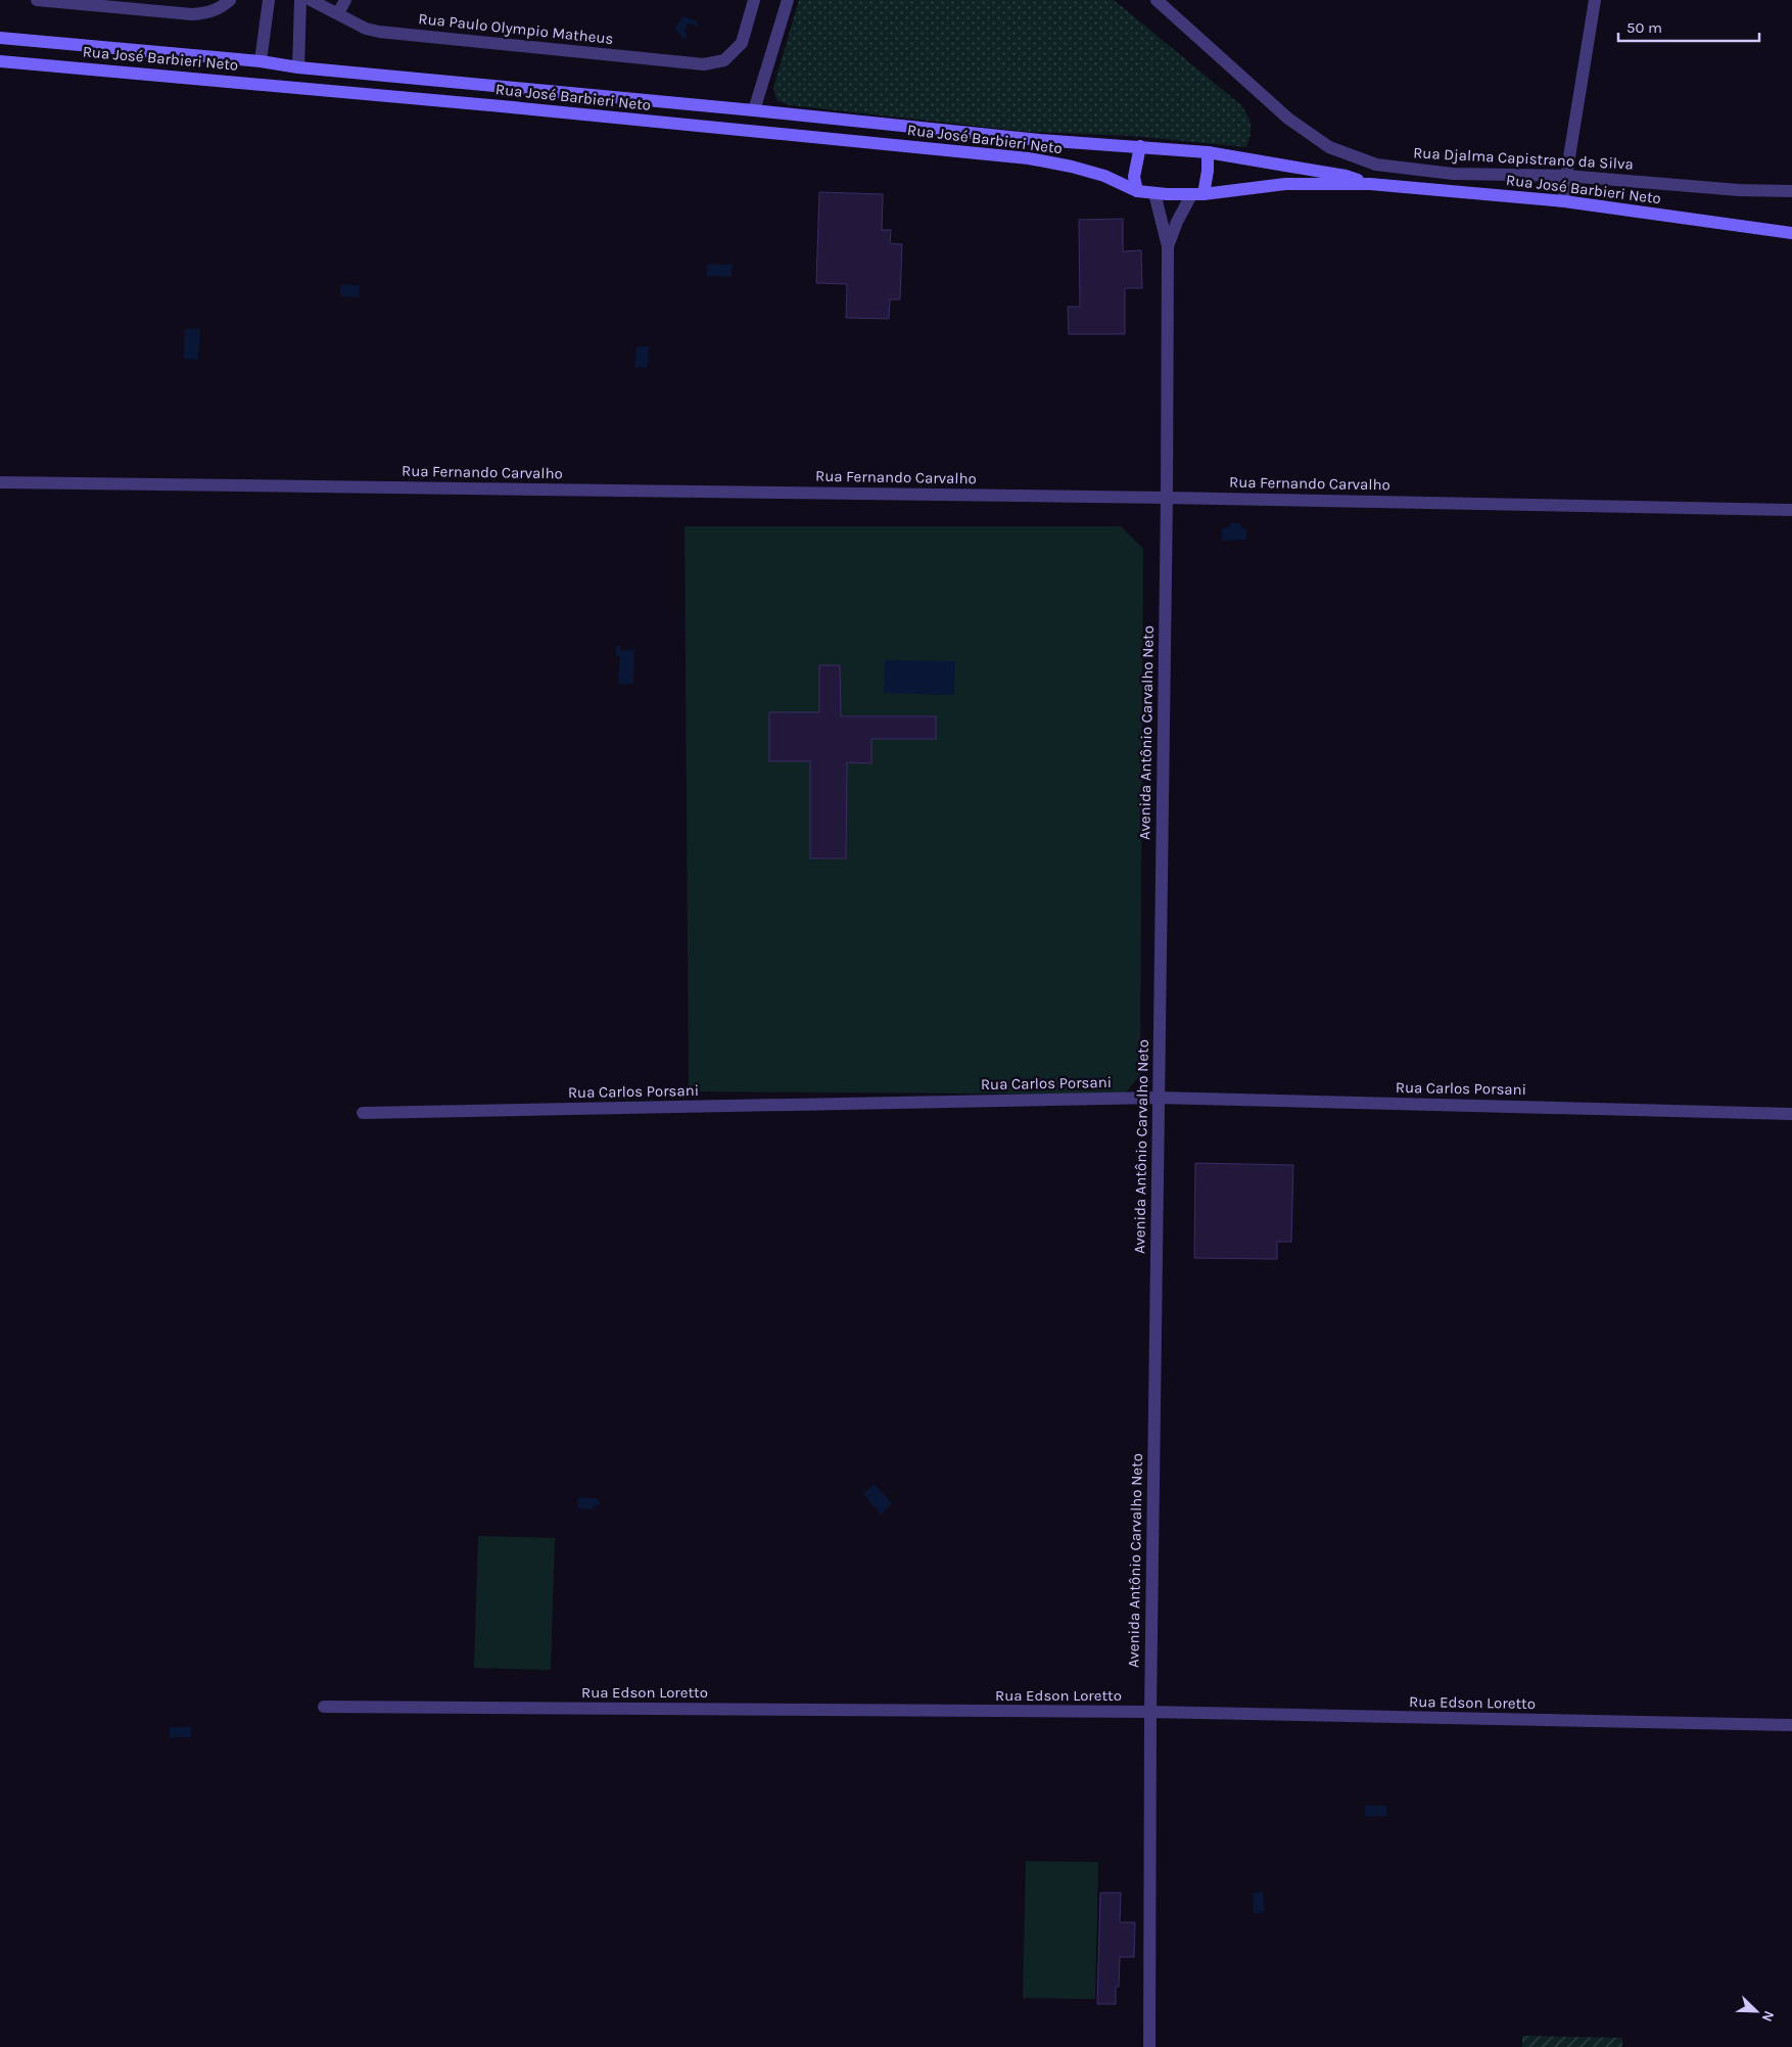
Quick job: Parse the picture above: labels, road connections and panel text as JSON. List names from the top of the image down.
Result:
{
  "streets": {
    "main road": ["Rua José Barbieri Neto"],
    "street": [
      "Rua Paulo Olympio Matheus",
      "Rua Djalma Capistrano da Silva",
      "Rua Fernando Carvalho",
      "Avenida Antônio Carvalho Neto",
      "Rua Carlos Porsani",
      "Rua Edson Loretto"
    ]
  },
  "crossings": [
    ["Rua Fernando Carvalho", "Avenida Antônio Carvalho Neto"],
    ["Avenida Antônio Carvalho Neto", "Rua Carlos Porsani"],
    ["Avenida Antônio Carvalho Neto", "Rua Edson Loretto"]
  ],
  "scale_bar": "50 m",
  "north": "bottom right"
}
